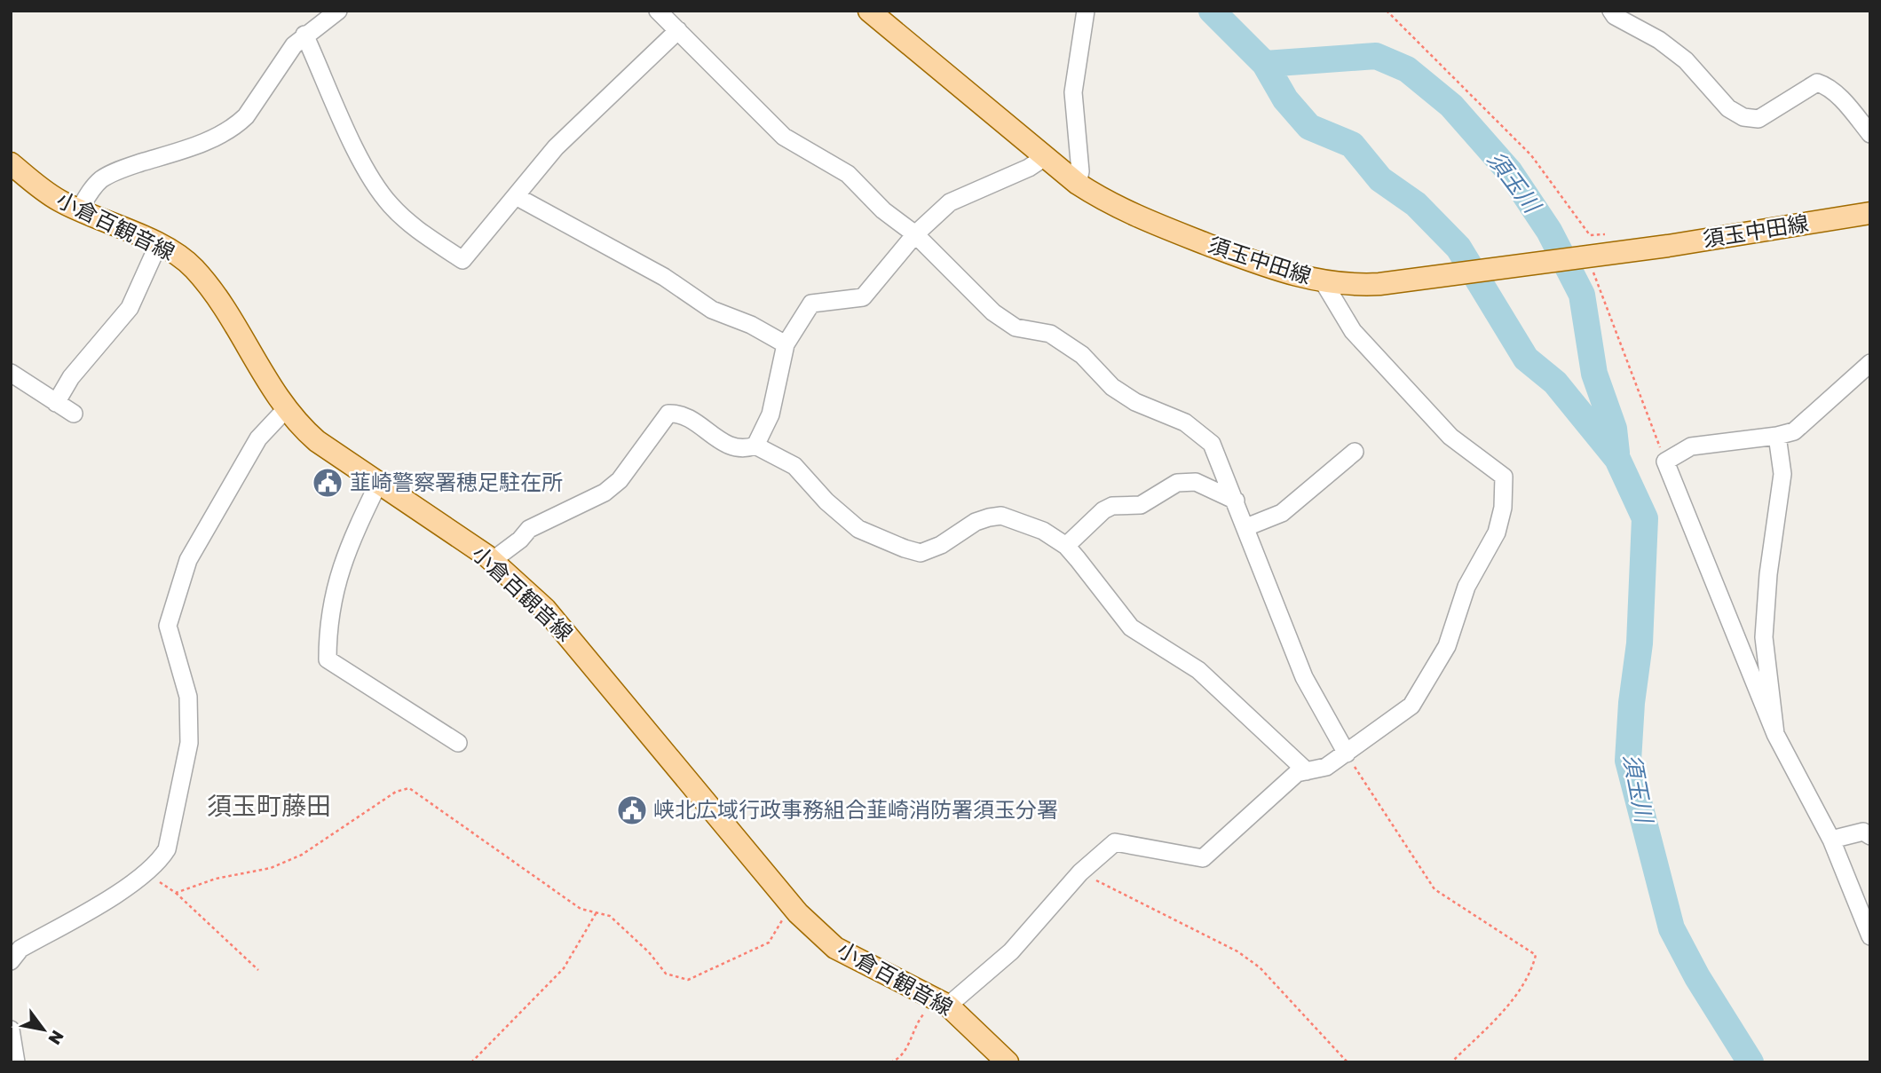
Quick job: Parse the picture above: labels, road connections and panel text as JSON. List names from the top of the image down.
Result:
{
  "streets": {
    "main road": ["小倉百観音線", "須玉中田線"]
  },
  "districts": ["須玉町藤田"],
  "water": ["須玉川"],
  "places": {
    "public building": ["韮崎警察署穂足駐在所", "峡北広域行政事務組合韮崎消防署須玉分署"]
  },
  "north": "bottom right"
}
